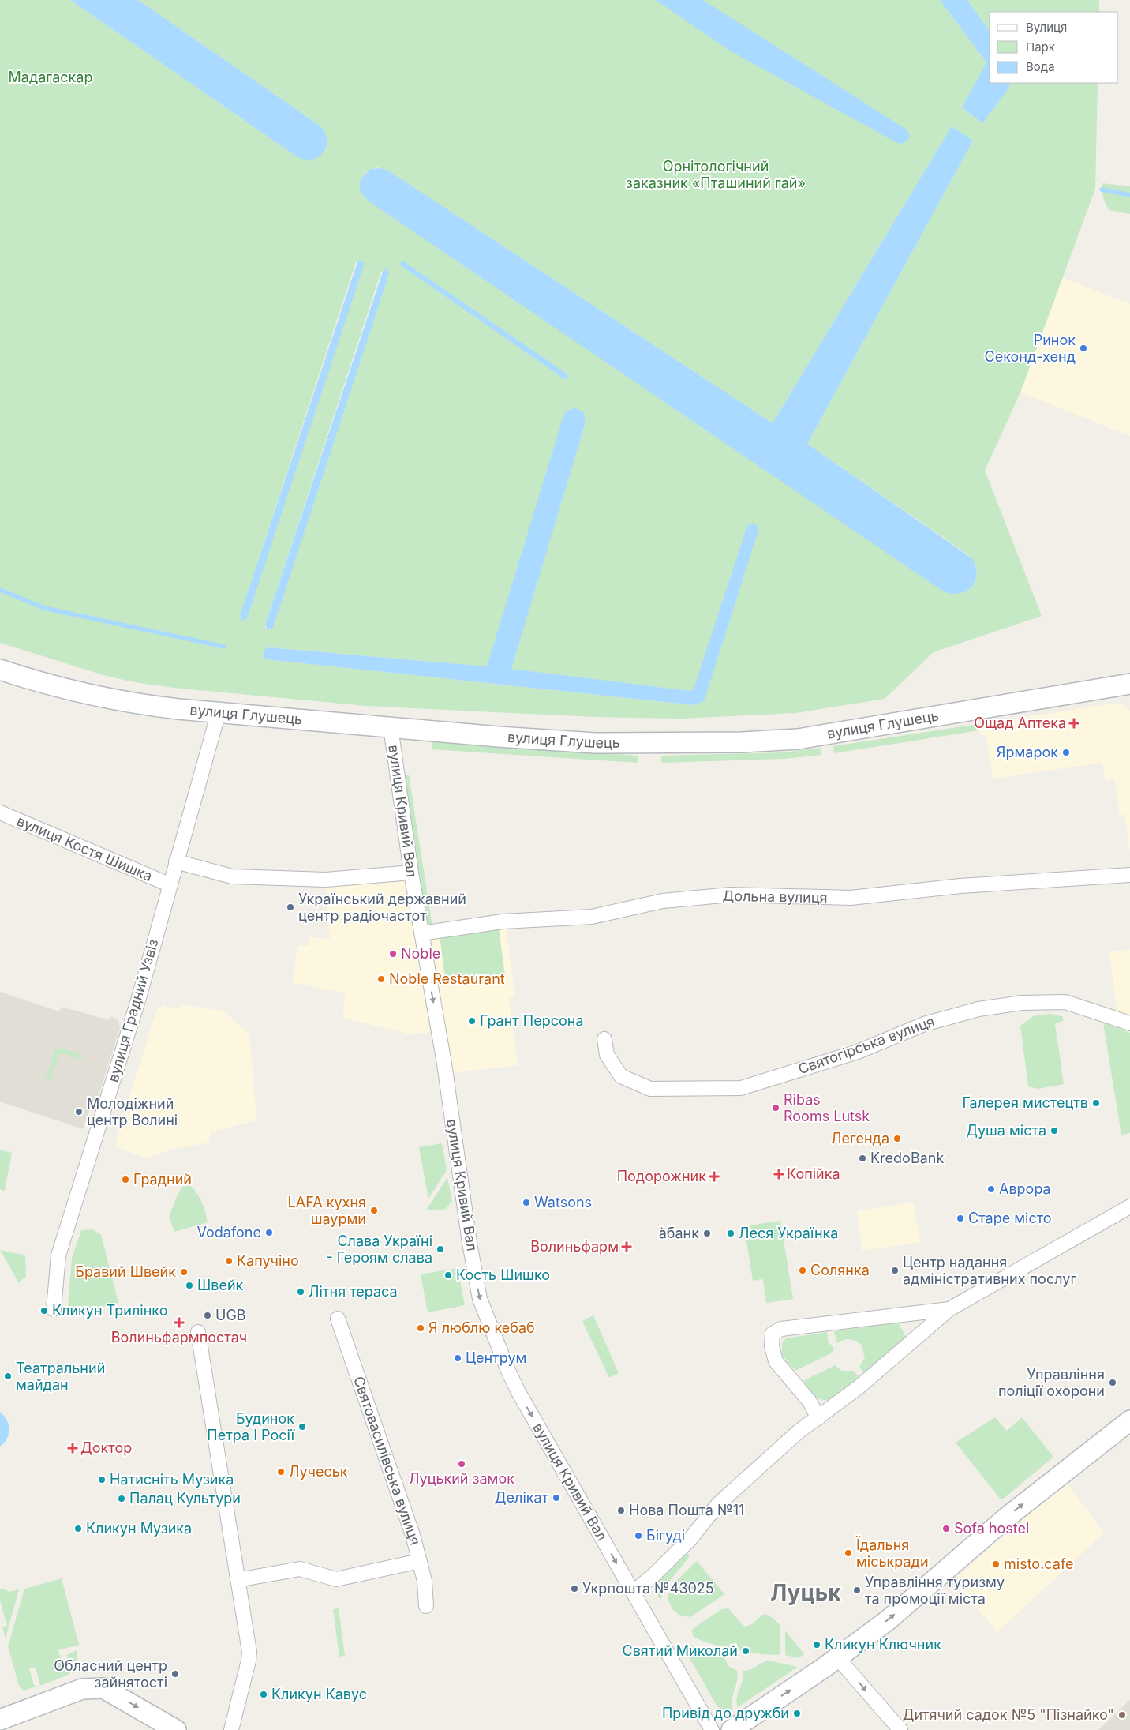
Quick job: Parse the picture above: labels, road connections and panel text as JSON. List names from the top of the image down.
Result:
{
  "streets": {
    "main road": ["вулиця Глушець"],
    "street": [
      "вулиця Кривий Вал",
      "вулиця Костя Шишка",
      "Дольна вулиця",
      "вулиця Градний Узвіз",
      "Святогірська вулиця",
      "Святовасилівська вулиця"
    ]
  },
  "crossings": [
    ["вулиця Глушець", "вулиця Кривий Вал"],
    ["вулиця Глушець", "вулиця Градний Узвіз"],
    ["вулиця Кривий Вал", "Дольна вулиця"],
    ["вулиця Костя Шишка", "вулиця Градний Узвіз"]
  ],
  "one_way": ["вулиця Кривий Вал"],
  "districts": ["Луцьк"],
  "parks": ["Мадагаскар", "Орнітологічний заказник «Пташиний гай»"],
  "places": {
    "other": [
      "Ринок Секонд-хенд",
      "Ярмарок",
      "Український державний центр радіочастот",
      "Noble",
      "Noble Restaurant",
      "Грант Персона",
      "Галерея мистецтв",
      "Ribas Rooms Lutsk",
      "Молодіжний центр Волині",
      "Душа міста",
      "Легенда",
      "KredoBank",
      "Градний",
      "Аврора",
      "Watsons",
      "LAFA кухня шаурми",
      "Старе місто",
      "Vodafone",
      "а̀банк",
      "Леся Українка",
      "Слава Україні - Героям слава",
      "Капучіно",
      "Солянка",
      "Центр надання адміністративних послуг",
      "Бравий Швейк",
      "Кость Шишко",
      "Швейк",
      "Літня тераса",
      "Кликун Трилінко",
      "UGB",
      "Я люблю кебаб",
      "Центрум",
      "Театральний майдан",
      "Управління поліції охорони",
      "Будинок Петра І Росії",
      "Луцький замок",
      "Лучеськ",
      "Натисніть Музика",
      "Делікат",
      "Палац Культури",
      "Нова Пошта №11",
      "Кликун Музика",
      "Sofa hostel",
      "Бігуді",
      "Їдальня міськради",
      "misto.cafe",
      "Укрпошта №43025",
      "Управління туризму та промоції міста",
      "Кликун Ключник",
      "Святий Миколай",
      "Обласний центр зайнятості",
      "Кликун Кавус",
      "Привід до дружби",
      "Дитячий садок №5 \"Пізнайко\""
    ],
    "health": [
      "Ощад Аптека",
      "Копійка",
      "Подорожник",
      "Волиньфарм",
      "Волиньфармпостач",
      "Доктор"
    ]
  },
  "legend": ["Вулиця", "Парк", "Вода"]
}
